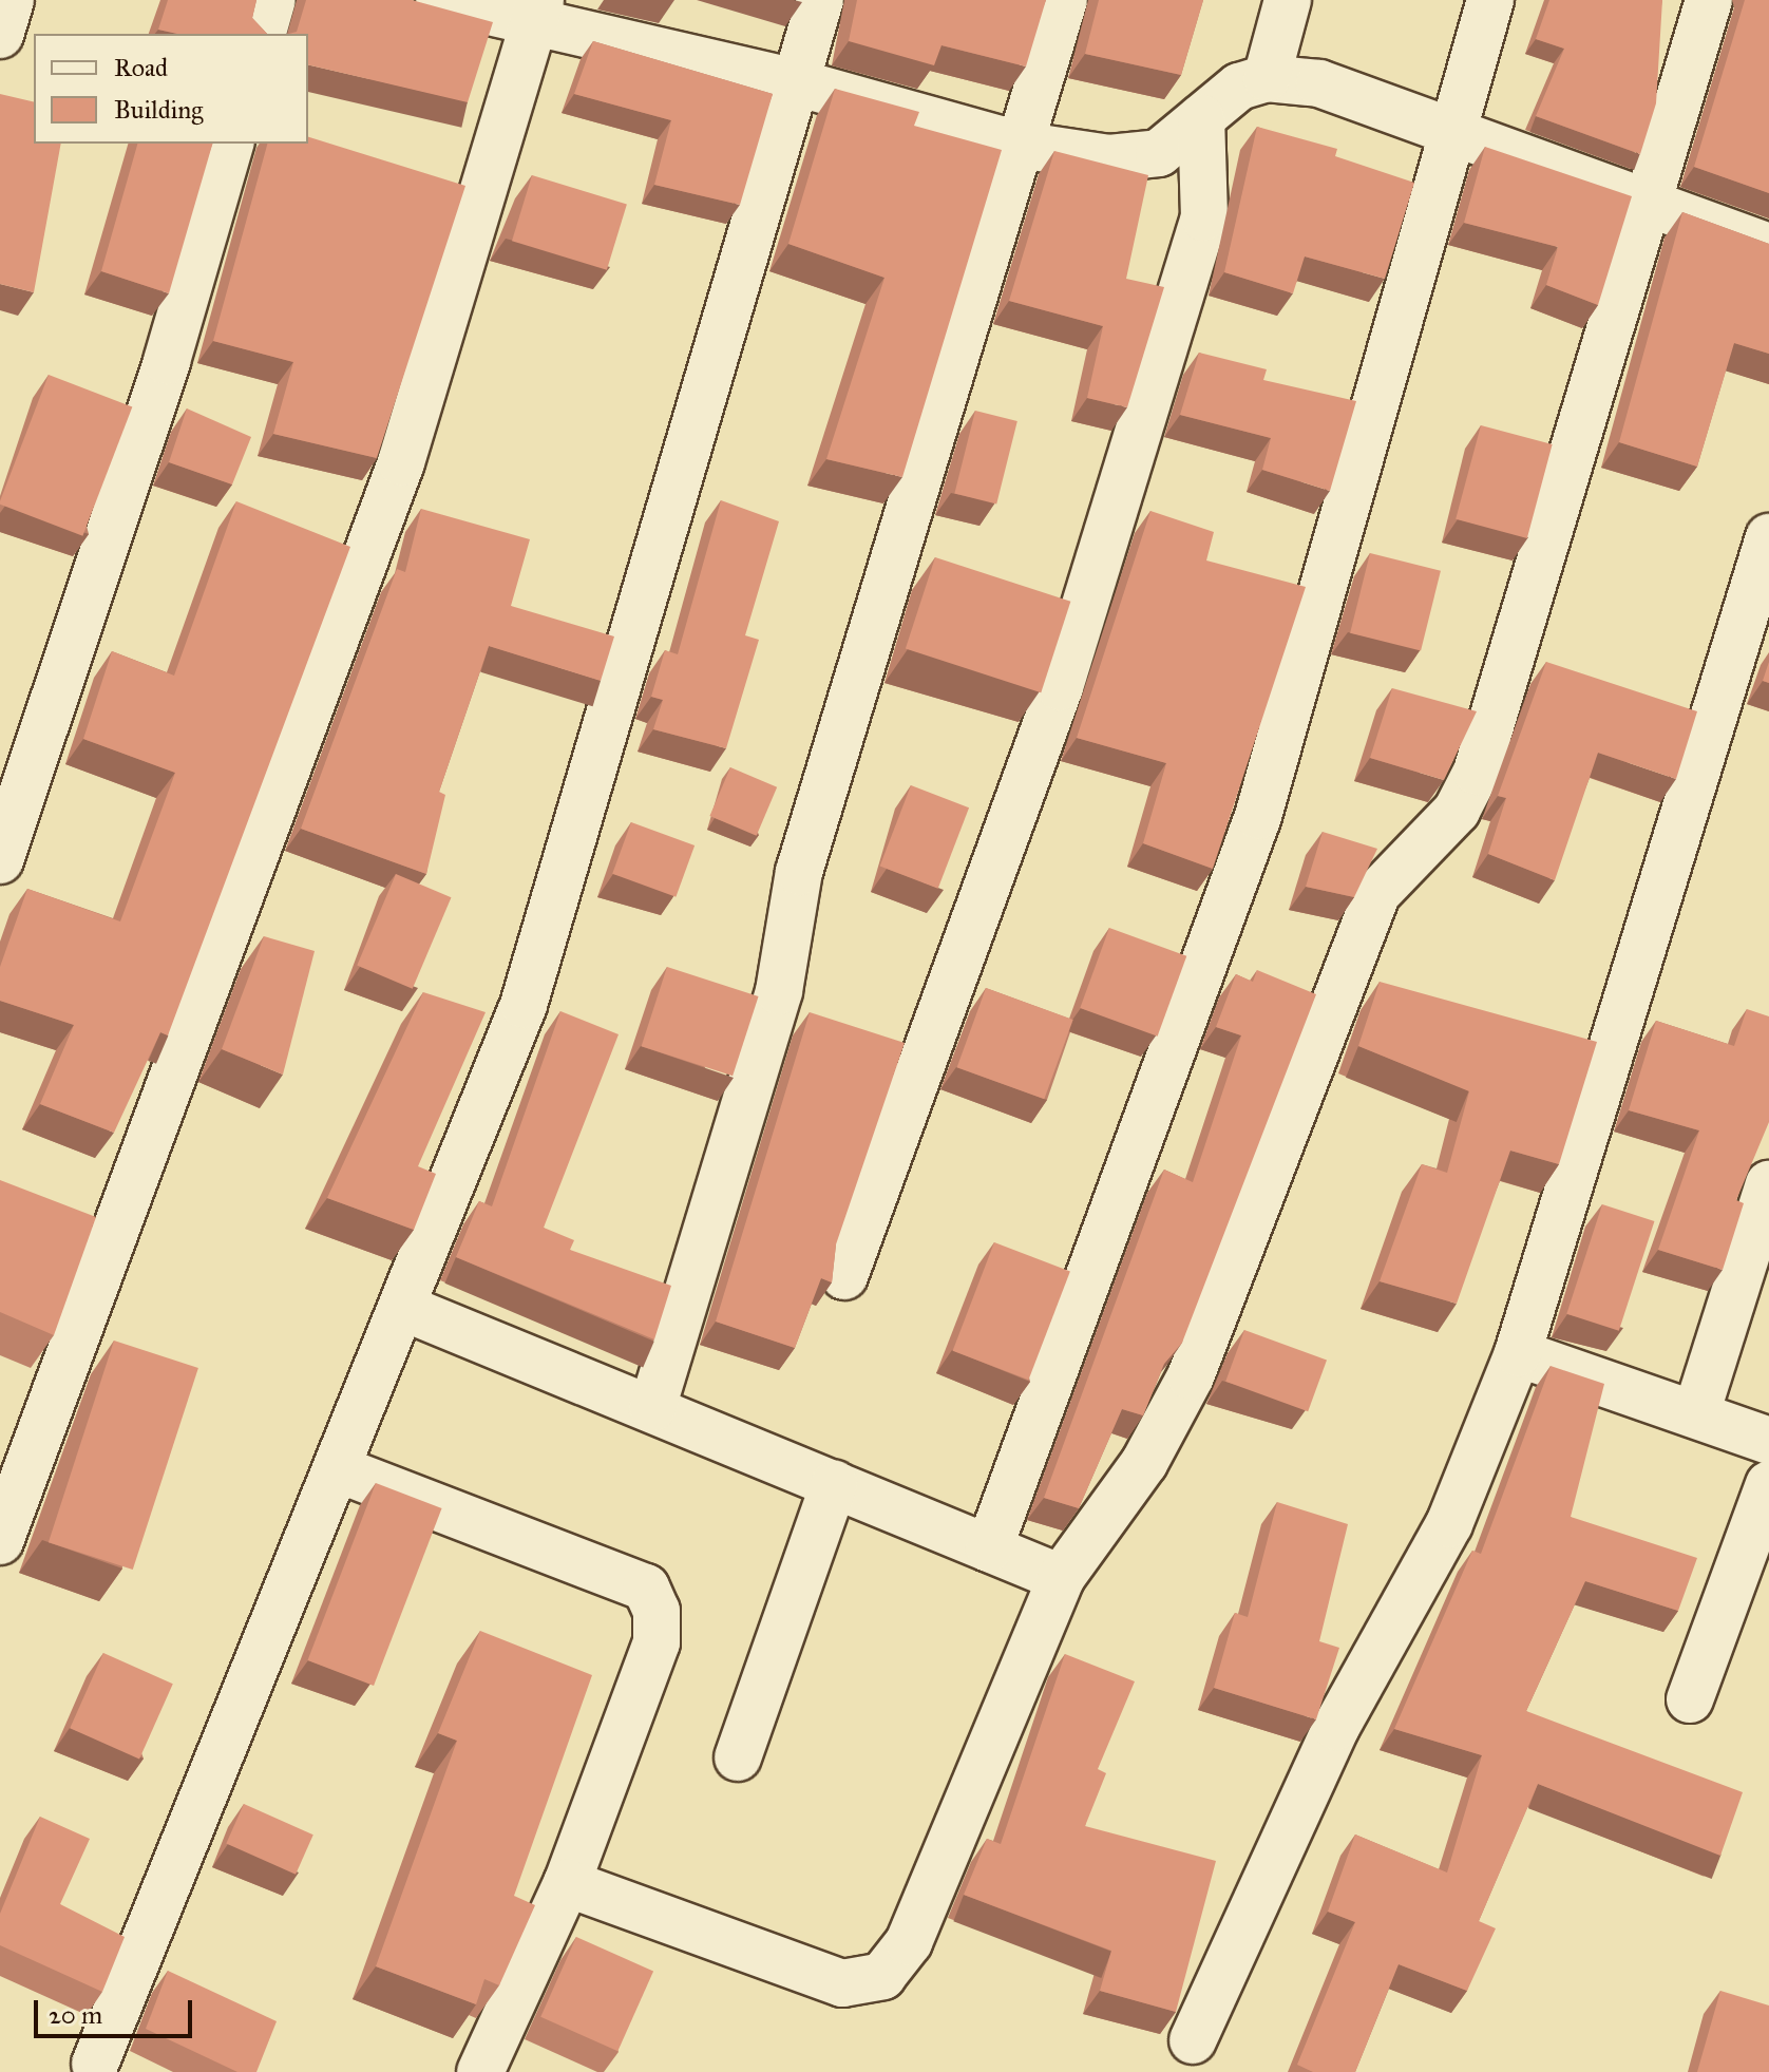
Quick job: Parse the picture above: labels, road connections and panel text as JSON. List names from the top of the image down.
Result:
{
  "legend": ["Road", "Building"],
  "scale_bar": "20 m"
}
